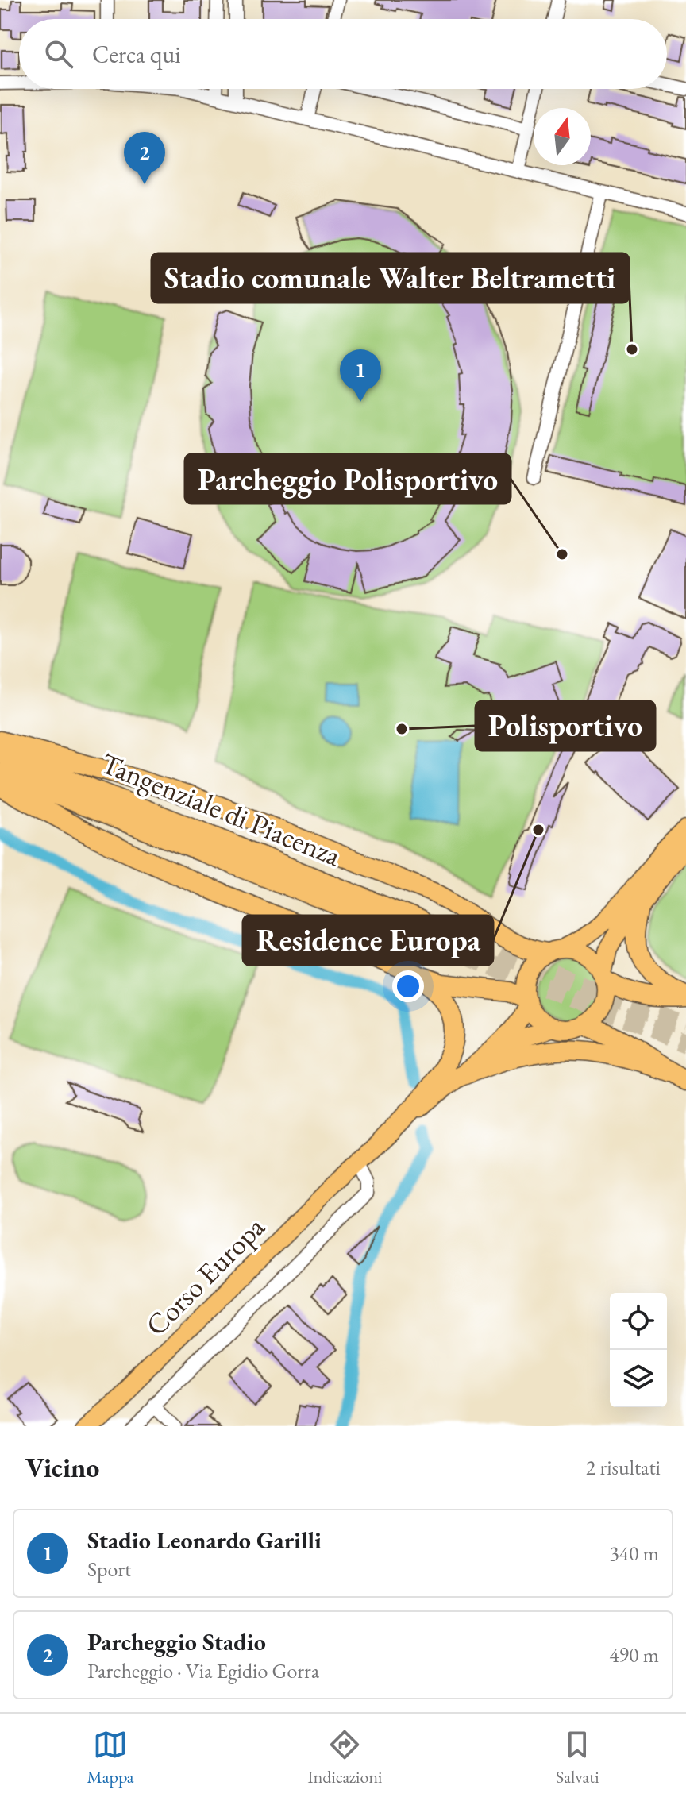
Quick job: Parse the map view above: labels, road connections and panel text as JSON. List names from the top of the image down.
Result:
{
  "streets": {
    "highway": ["Tangenziale di Piacenza"],
    "main road": ["Corso Europa"]
  },
  "places": [
    "Stadio comunale Walter Beltrametti",
    "Parcheggio Polisportivo",
    "Polisportivo",
    "Residence Europa"
  ],
  "north": "top",
  "page": {
    "search": "Cerca qui",
    "pins": ["2", "1"],
    "heading": ["Vicino", "2 risultati"],
    "list": [
      {
        "mark": "1",
        "name": "Stadio Leonardo Garilli",
        "note": "Sport",
        "value": "340 m"
      },
      {
        "mark": "2",
        "name": "Parcheggio Stadio",
        "note": "Parcheggio · Via Egidio Gorra",
        "value": "490 m"
      }
    ],
    "nav": ["Mappa", "Indicazioni", "Salvati"]
  }
}
